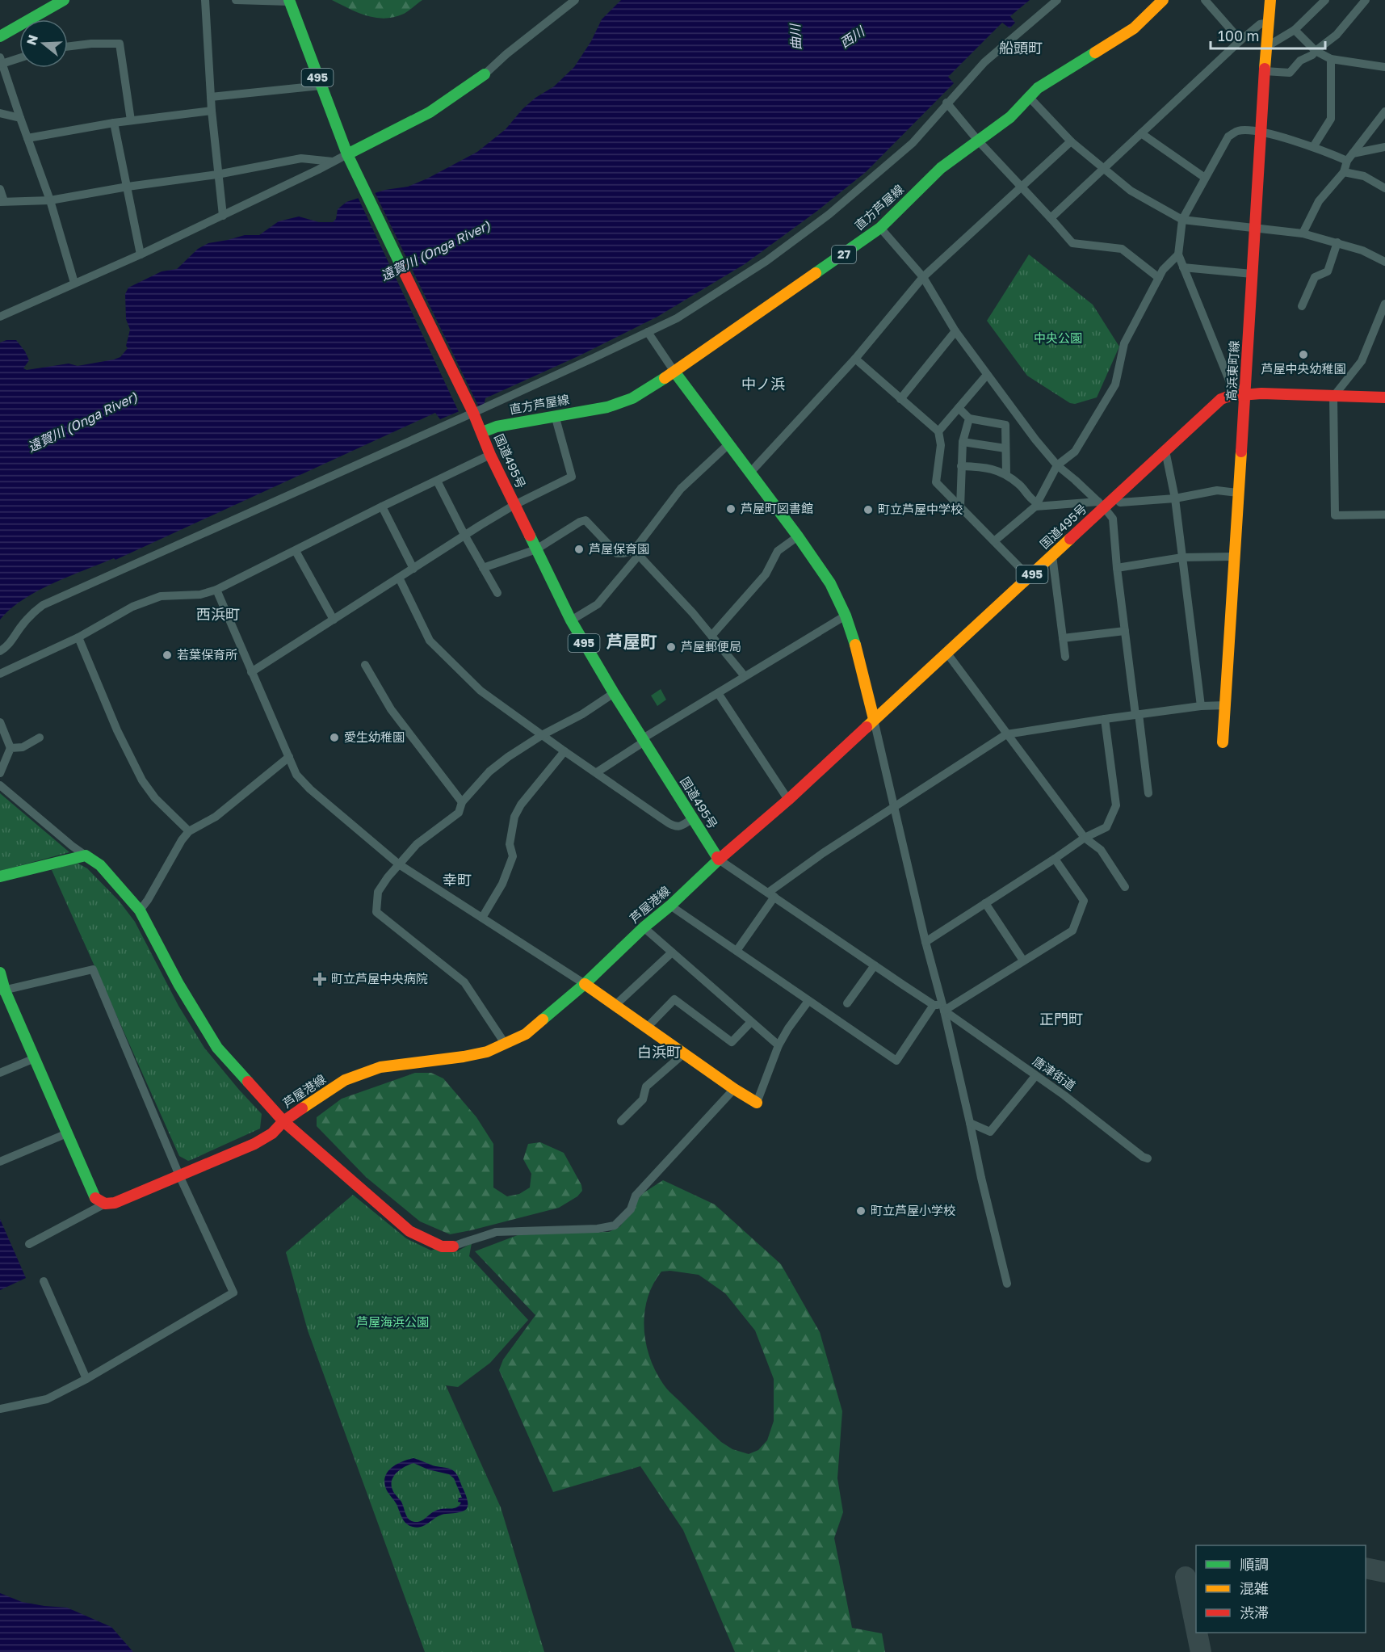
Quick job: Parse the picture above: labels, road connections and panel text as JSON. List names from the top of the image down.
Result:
{
  "streets": {
    "main road": [
      "495",
      "直方芦屋線",
      "27",
      "高浜東町線",
      "国道495号",
      "芦屋港線"
    ],
    "street": ["唐津街道"]
  },
  "crossings": [
    ["直方芦屋線", "国道495号"],
    ["高浜東町線", "国道495号"],
    ["国道495号", "芦屋港線"],
    ["国道495号", "唐津街道"],
    ["芦屋港線", "唐津街道"]
  ],
  "districts": [
    "船頭町",
    "中ノ浜",
    "西浜町",
    "芦屋町",
    "幸町",
    "正門町",
    "白浜町"
  ],
  "water": ["曲川", "西川", "遠賀川 (Onga River)"],
  "parks": ["中央公園", "芦屋海浜公園"],
  "places": {
    "other": [
      "芦屋中央幼稚園",
      "芦屋町図書館",
      "町立芦屋中学校",
      "芦屋保育園",
      "芦屋郵便局",
      "若葉保育所",
      "愛生幼稚園",
      "町立芦屋小学校"
    ],
    "health": ["町立芦屋中央病院"]
  },
  "legend": ["順調", "混雑", "渋滞"],
  "scale_bar": "100 m",
  "north": "left"
}
